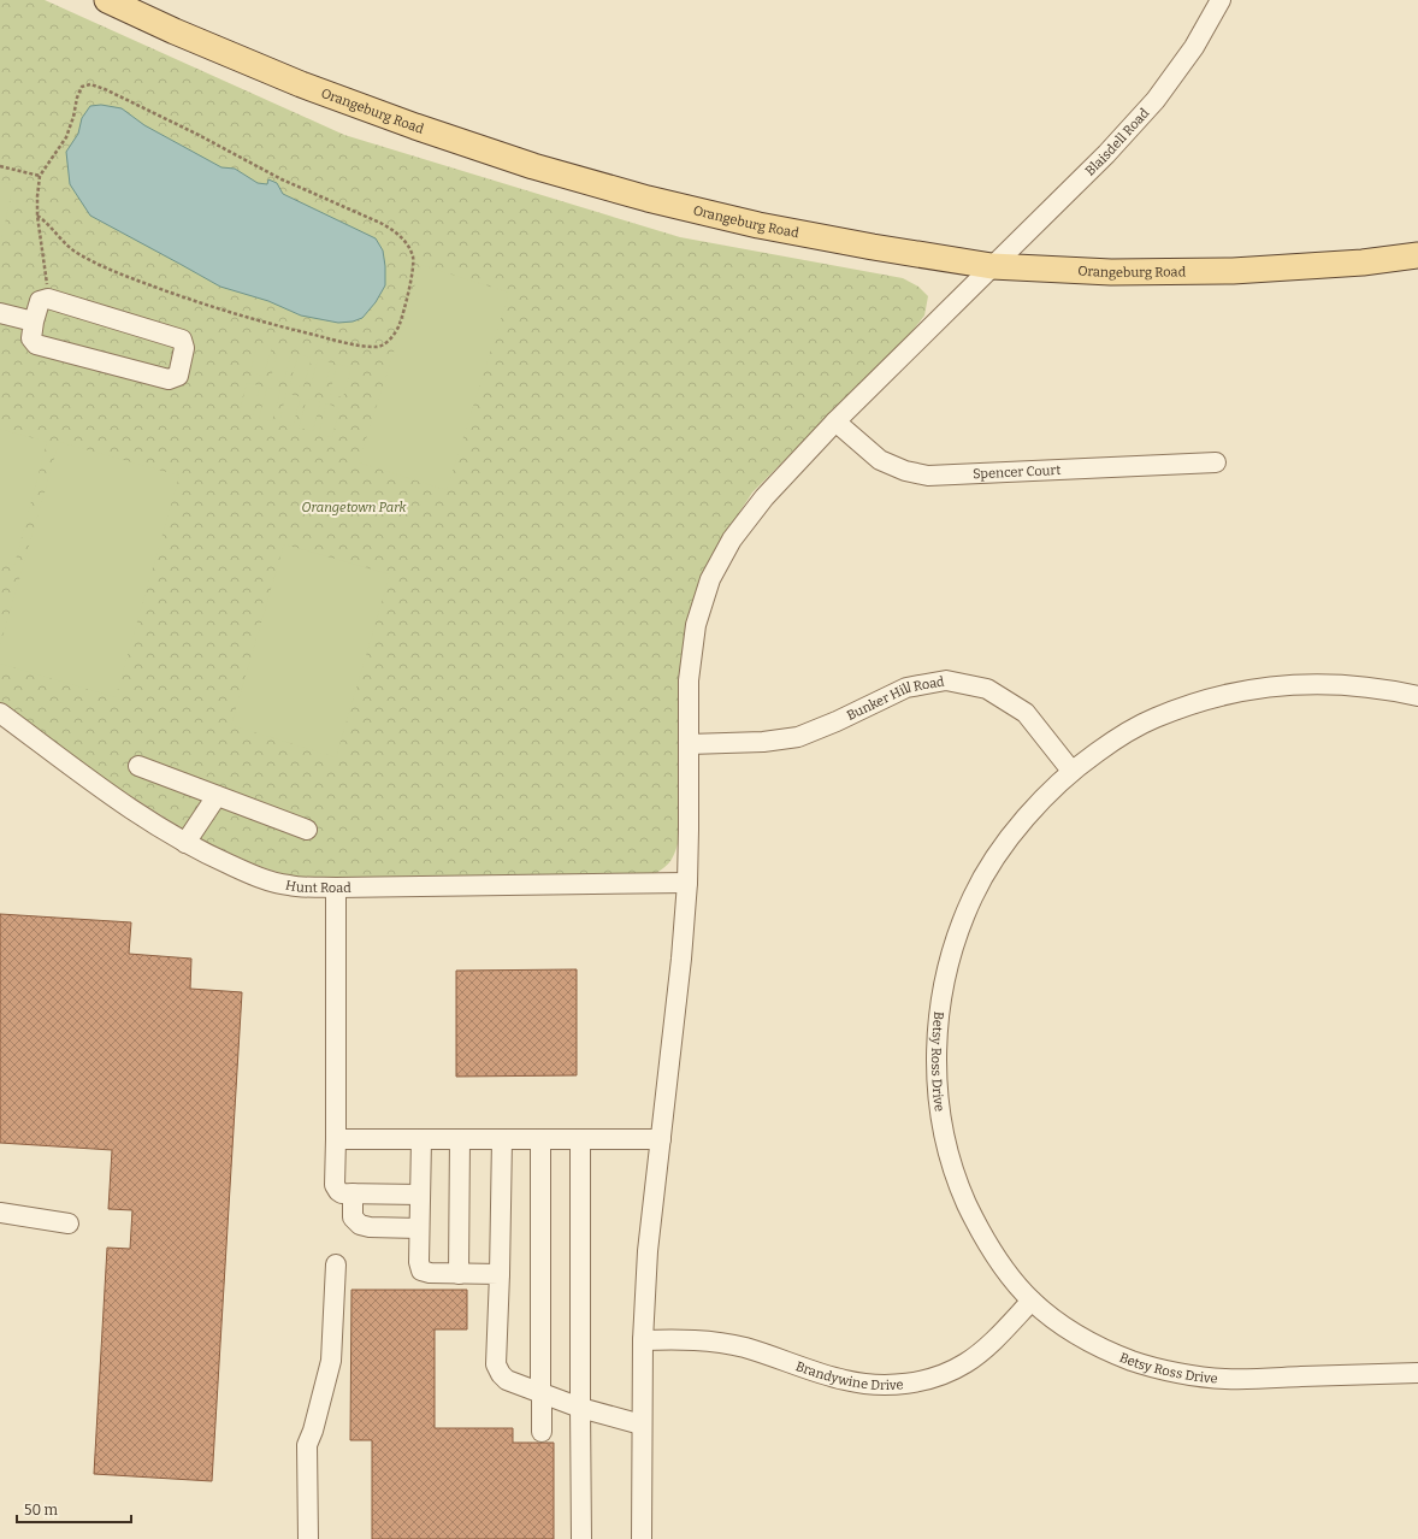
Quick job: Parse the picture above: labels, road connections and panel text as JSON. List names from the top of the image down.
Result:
{
  "streets": {
    "main road": ["Orangeburg Road"],
    "street": [
      "Blaisdell Road",
      "Spencer Court",
      "Bunker Hill Road",
      "Hunt Road",
      "Betsy Ross Drive",
      "Brandywine Drive"
    ]
  },
  "crossings": [
    ["Orangeburg Road", "Blaisdell Road"],
    ["Blaisdell Road", "Spencer Court"],
    ["Blaisdell Road", "Bunker Hill Road"],
    ["Blaisdell Road", "Hunt Road"],
    ["Blaisdell Road", "Brandywine Drive"],
    ["Bunker Hill Road", "Betsy Ross Drive"],
    ["Betsy Ross Drive", "Brandywine Drive"]
  ],
  "parks": ["Orangetown Park"],
  "scale_bar": "50 m"
}
